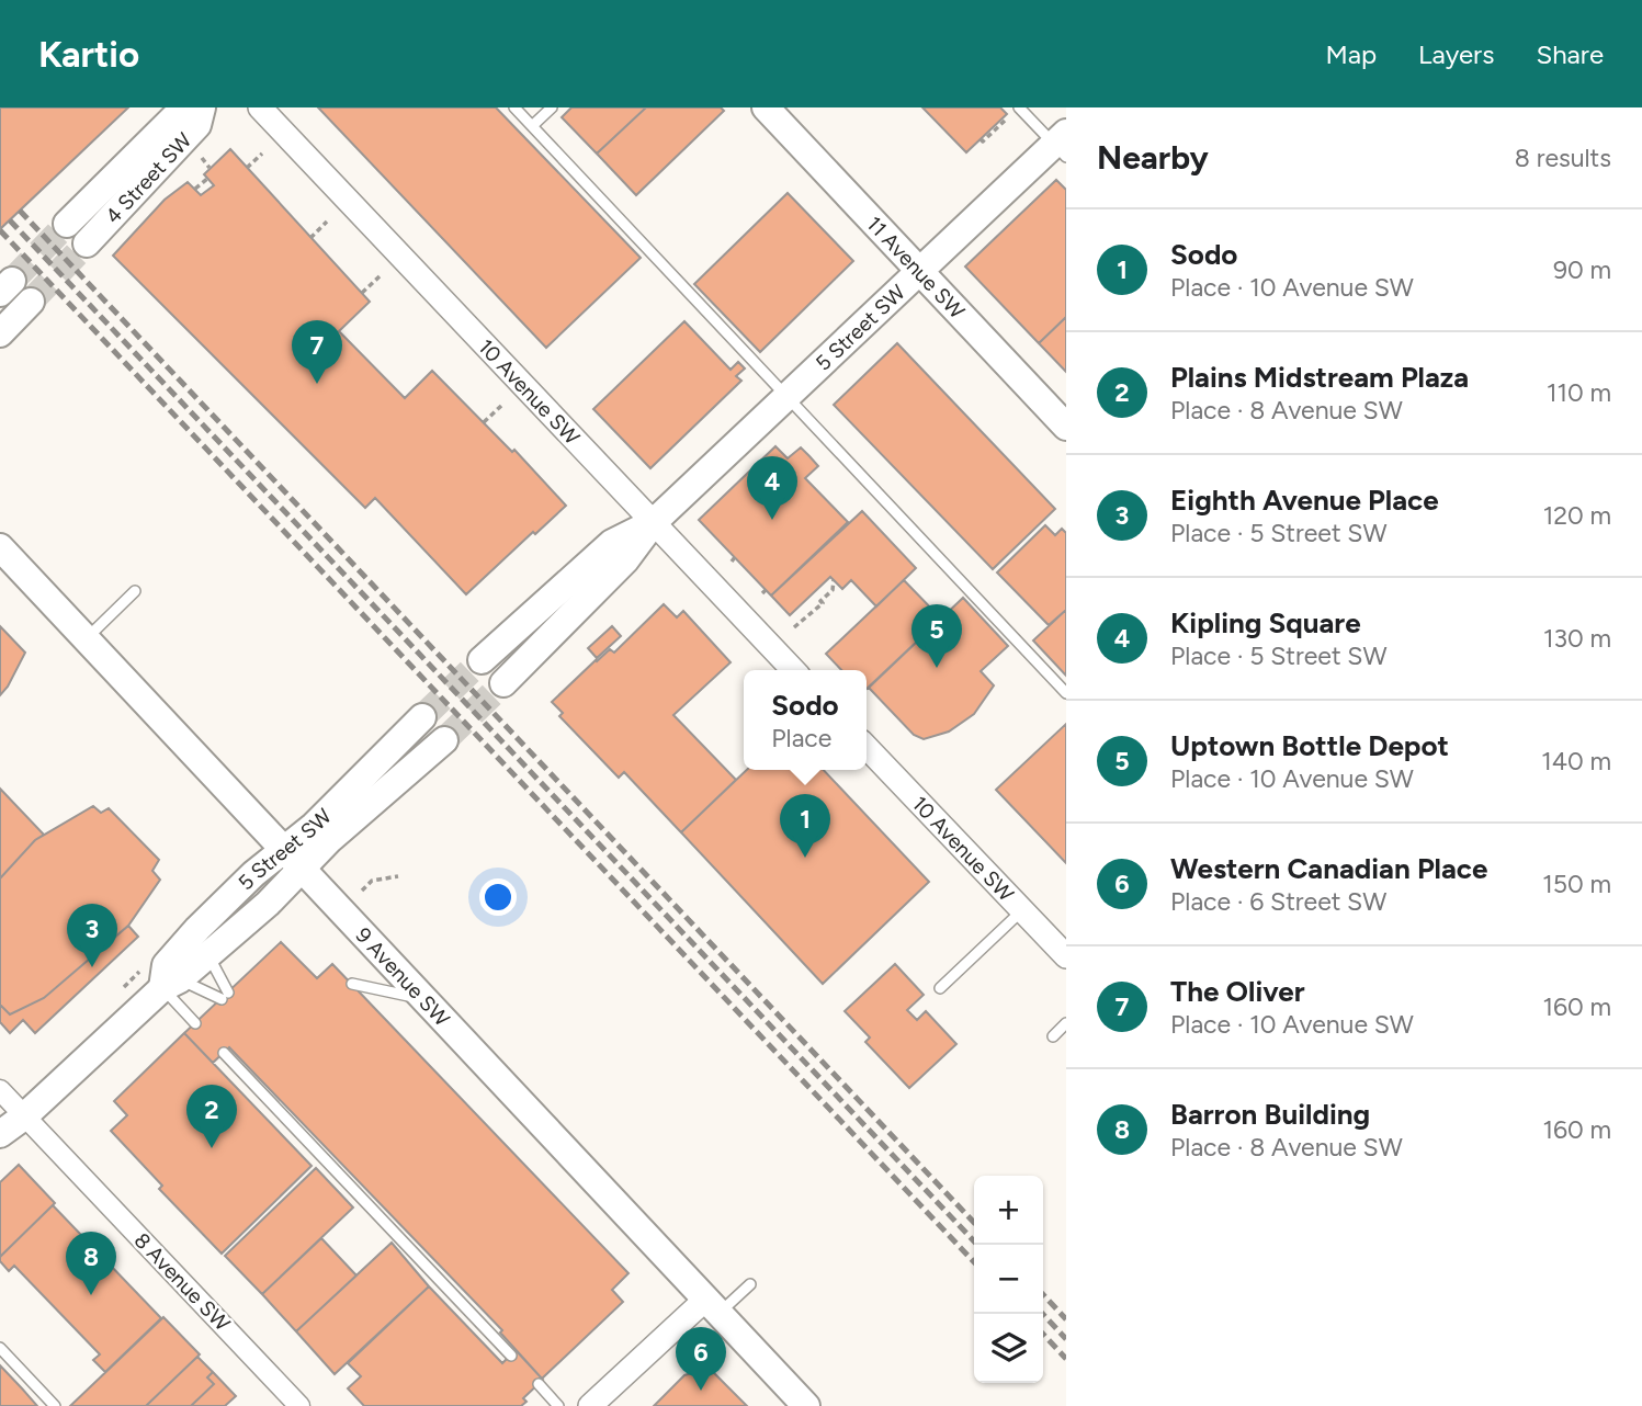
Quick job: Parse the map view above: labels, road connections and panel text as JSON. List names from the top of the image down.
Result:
{
  "streets": {
    "main road": [
      "4 Street SW",
      "11 Avenue SW",
      "5 Street SW",
      "9 Avenue SW"
    ],
    "street": ["10 Avenue SW", "8 Avenue SW"]
  },
  "crossings": [
    ["11 Avenue SW", "5 Street SW"],
    ["5 Street SW", "10 Avenue SW"],
    ["5 Street SW", "9 Avenue SW"],
    ["5 Street SW", "8 Avenue SW"]
  ],
  "page": {
    "header": "Kartio",
    "nav": ["Map", "Layers", "Share"],
    "heading": ["Nearby", "8 results"],
    "list": [
      {
        "mark": "1",
        "name": "Sodo",
        "note": "Place · 10 Avenue SW",
        "value": "90 m"
      },
      {
        "mark": "2",
        "name": "Plains Midstream Plaza",
        "note": "Place · 8 Avenue SW",
        "value": "110 m"
      },
      {
        "mark": "3",
        "name": "Eighth Avenue Place",
        "note": "Place · 5 Street SW",
        "value": "120 m"
      },
      {
        "mark": "4",
        "name": "Kipling Square",
        "note": "Place · 5 Street SW",
        "value": "130 m"
      },
      {
        "mark": "5",
        "name": "Uptown Bottle Depot",
        "note": "Place · 10 Avenue SW",
        "value": "140 m"
      },
      {
        "mark": "6",
        "name": "Western Canadian Place",
        "note": "Place · 6 Street SW",
        "value": "150 m"
      },
      {
        "mark": "7",
        "name": "The Oliver",
        "note": "Place · 10 Avenue SW",
        "value": "160 m"
      },
      {
        "mark": "8",
        "name": "Barron Building",
        "note": "Place · 8 Avenue SW",
        "value": "160 m"
      }
    ],
    "pins": [
      "7",
      "4",
      "5",
      "1",
      "3",
      "2",
      "8",
      "6"
    ],
    "popup": ["Sodo", "Place"],
    "map_buttons": ["+", "−"]
  }
}
